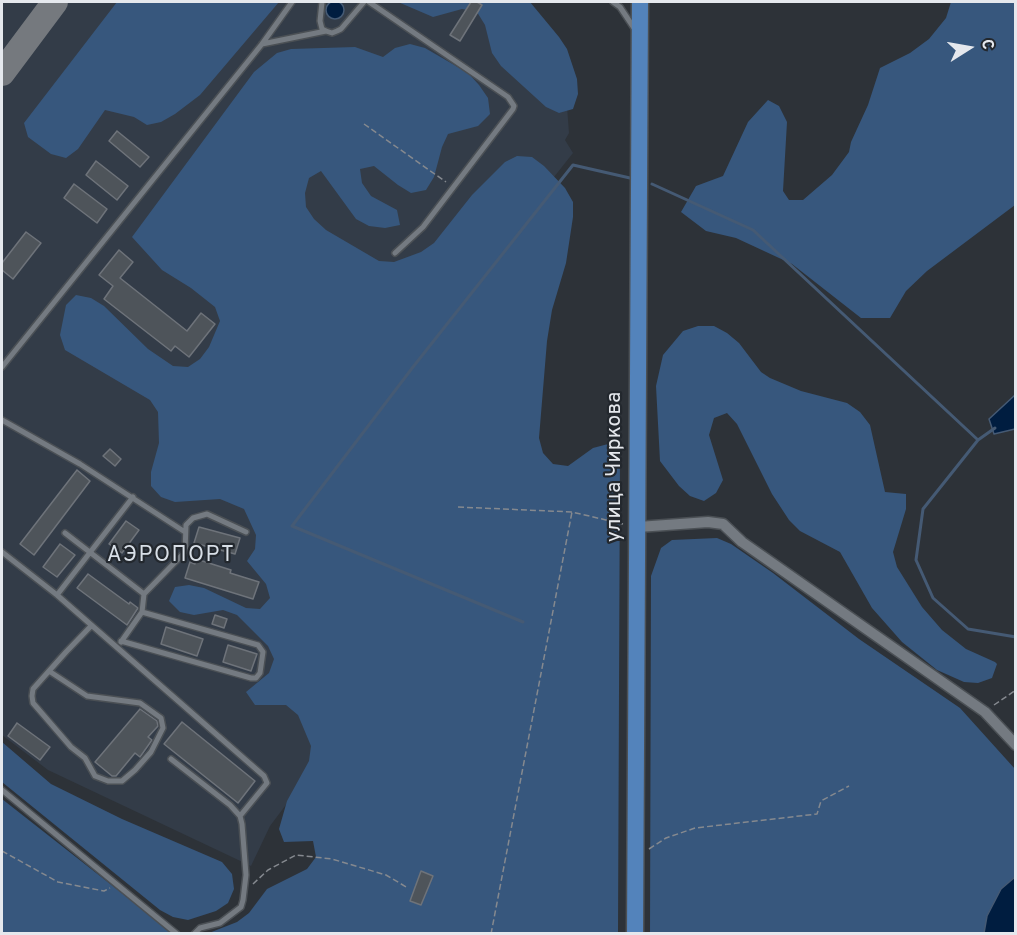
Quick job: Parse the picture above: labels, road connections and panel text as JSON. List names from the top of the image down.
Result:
{
  "streets": {
    "main road": ["улица Чиркова"]
  },
  "districts": ["АЭРОПОРТ"],
  "north": "right"
}
